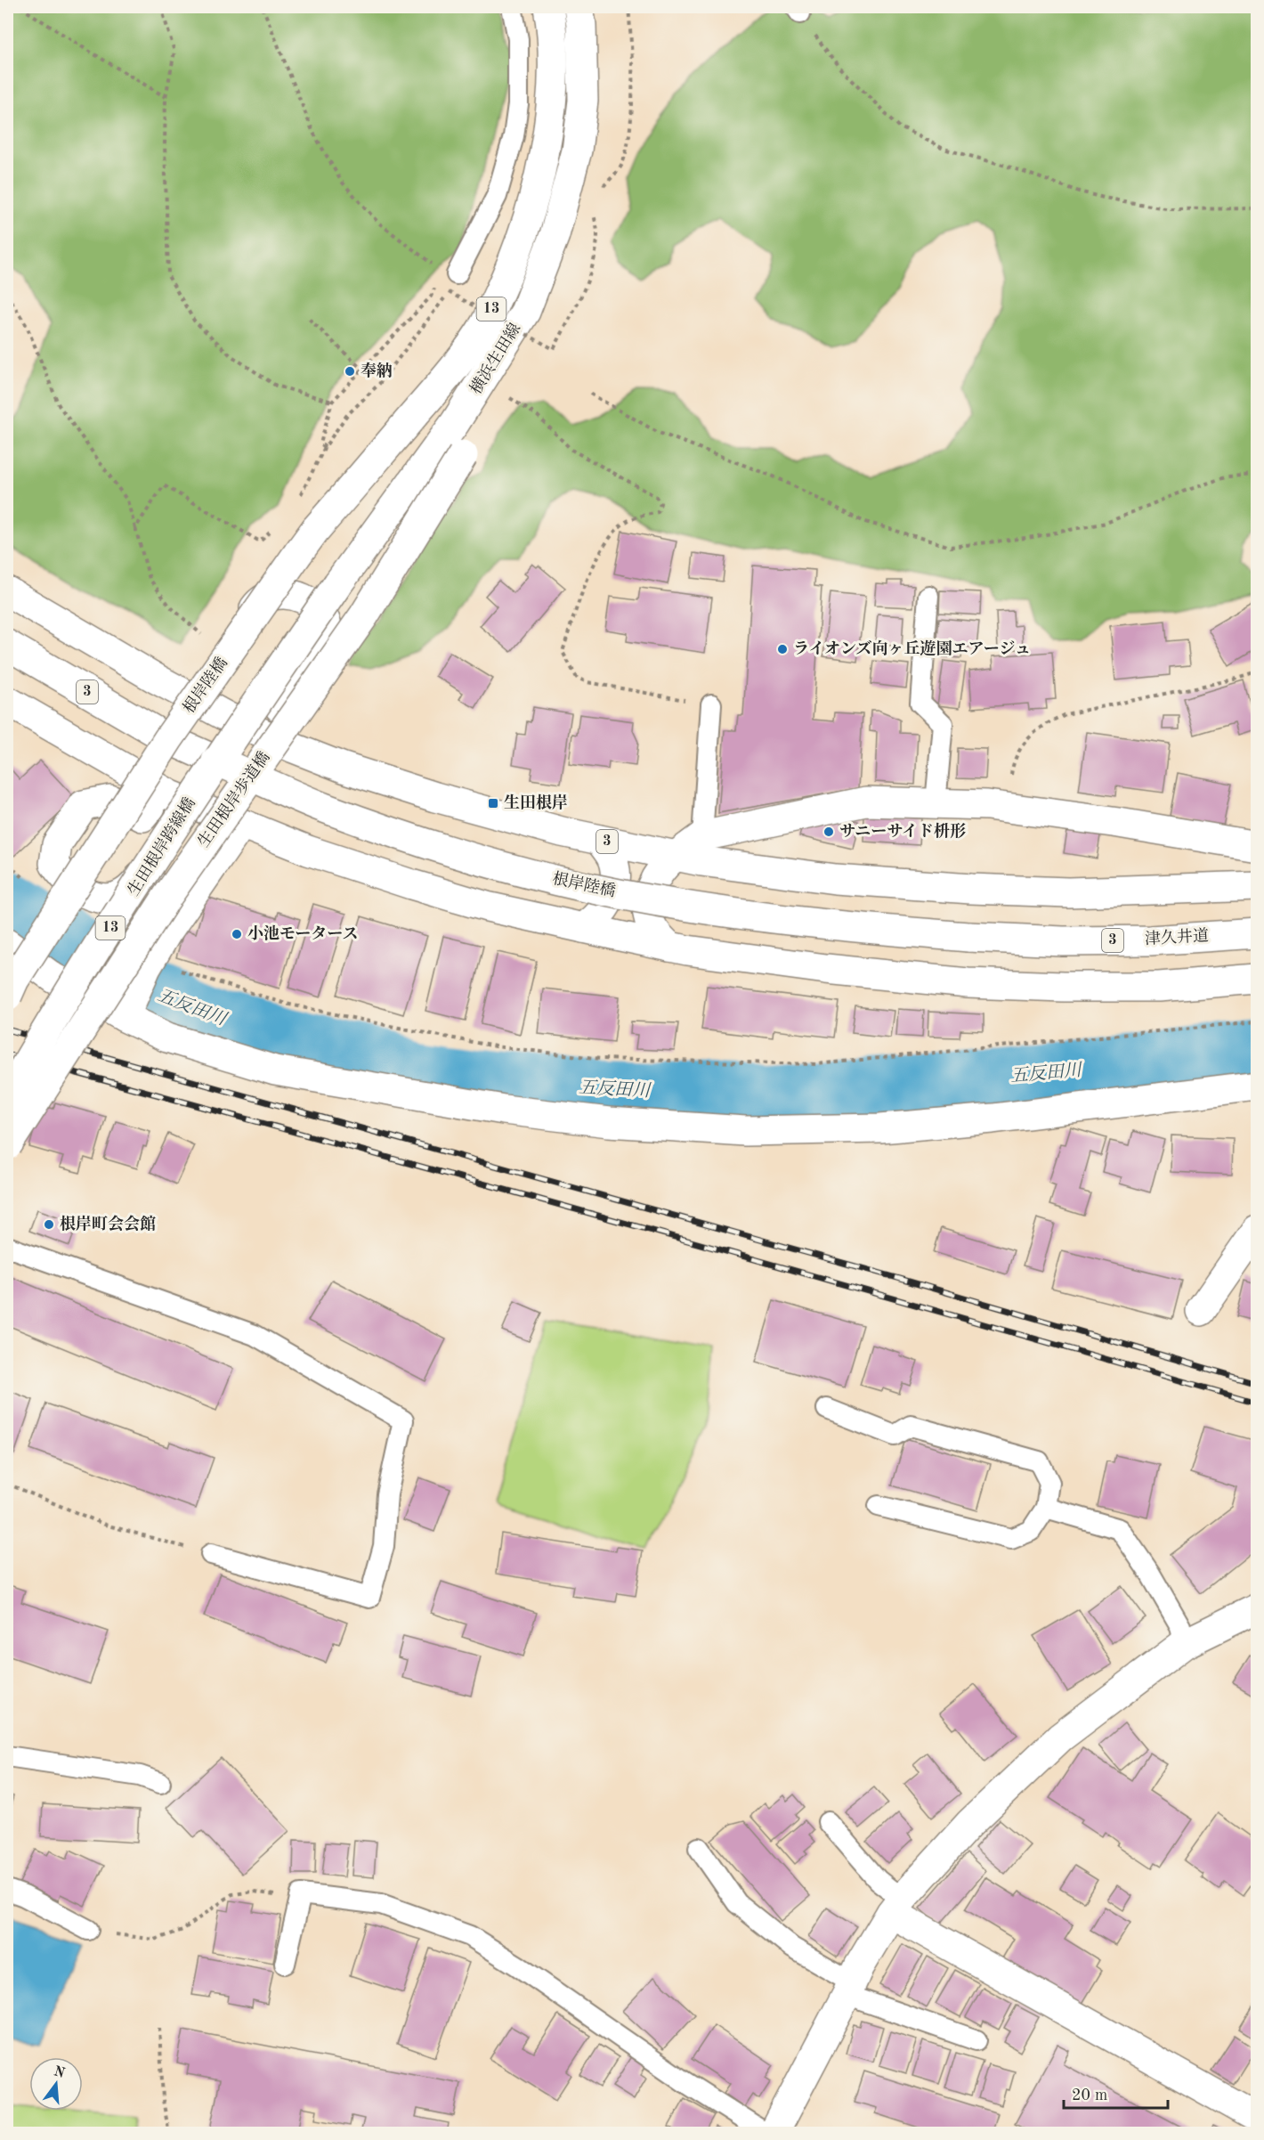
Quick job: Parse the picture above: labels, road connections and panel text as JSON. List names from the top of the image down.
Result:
{
  "streets": {
    "main road": [
      "13",
      "横浜生田線",
      "根岸陸橋",
      "3",
      "生田根岸歩道橋",
      "生田根岸跨線橋",
      "津久井道"
    ]
  },
  "crossings": [
    ["13", "根岸陸橋"],
    ["横浜生田線", "根岸陸橋"],
    ["横浜生田線", "生田根岸跨線橋"],
    ["根岸陸橋", "生田根岸跨線橋"],
    ["根岸陸橋", "津久井道"]
  ],
  "water": ["五反田川"],
  "places": {
    "other": [
      "奉納",
      "ライオンズ向ヶ丘遊園エアージュ",
      "サニーサイド枡形",
      "小池モータース",
      "根岸町会会館"
    ],
    "transit": ["生田根岸"]
  },
  "scale_bar": "20 m",
  "north": "top"
}
